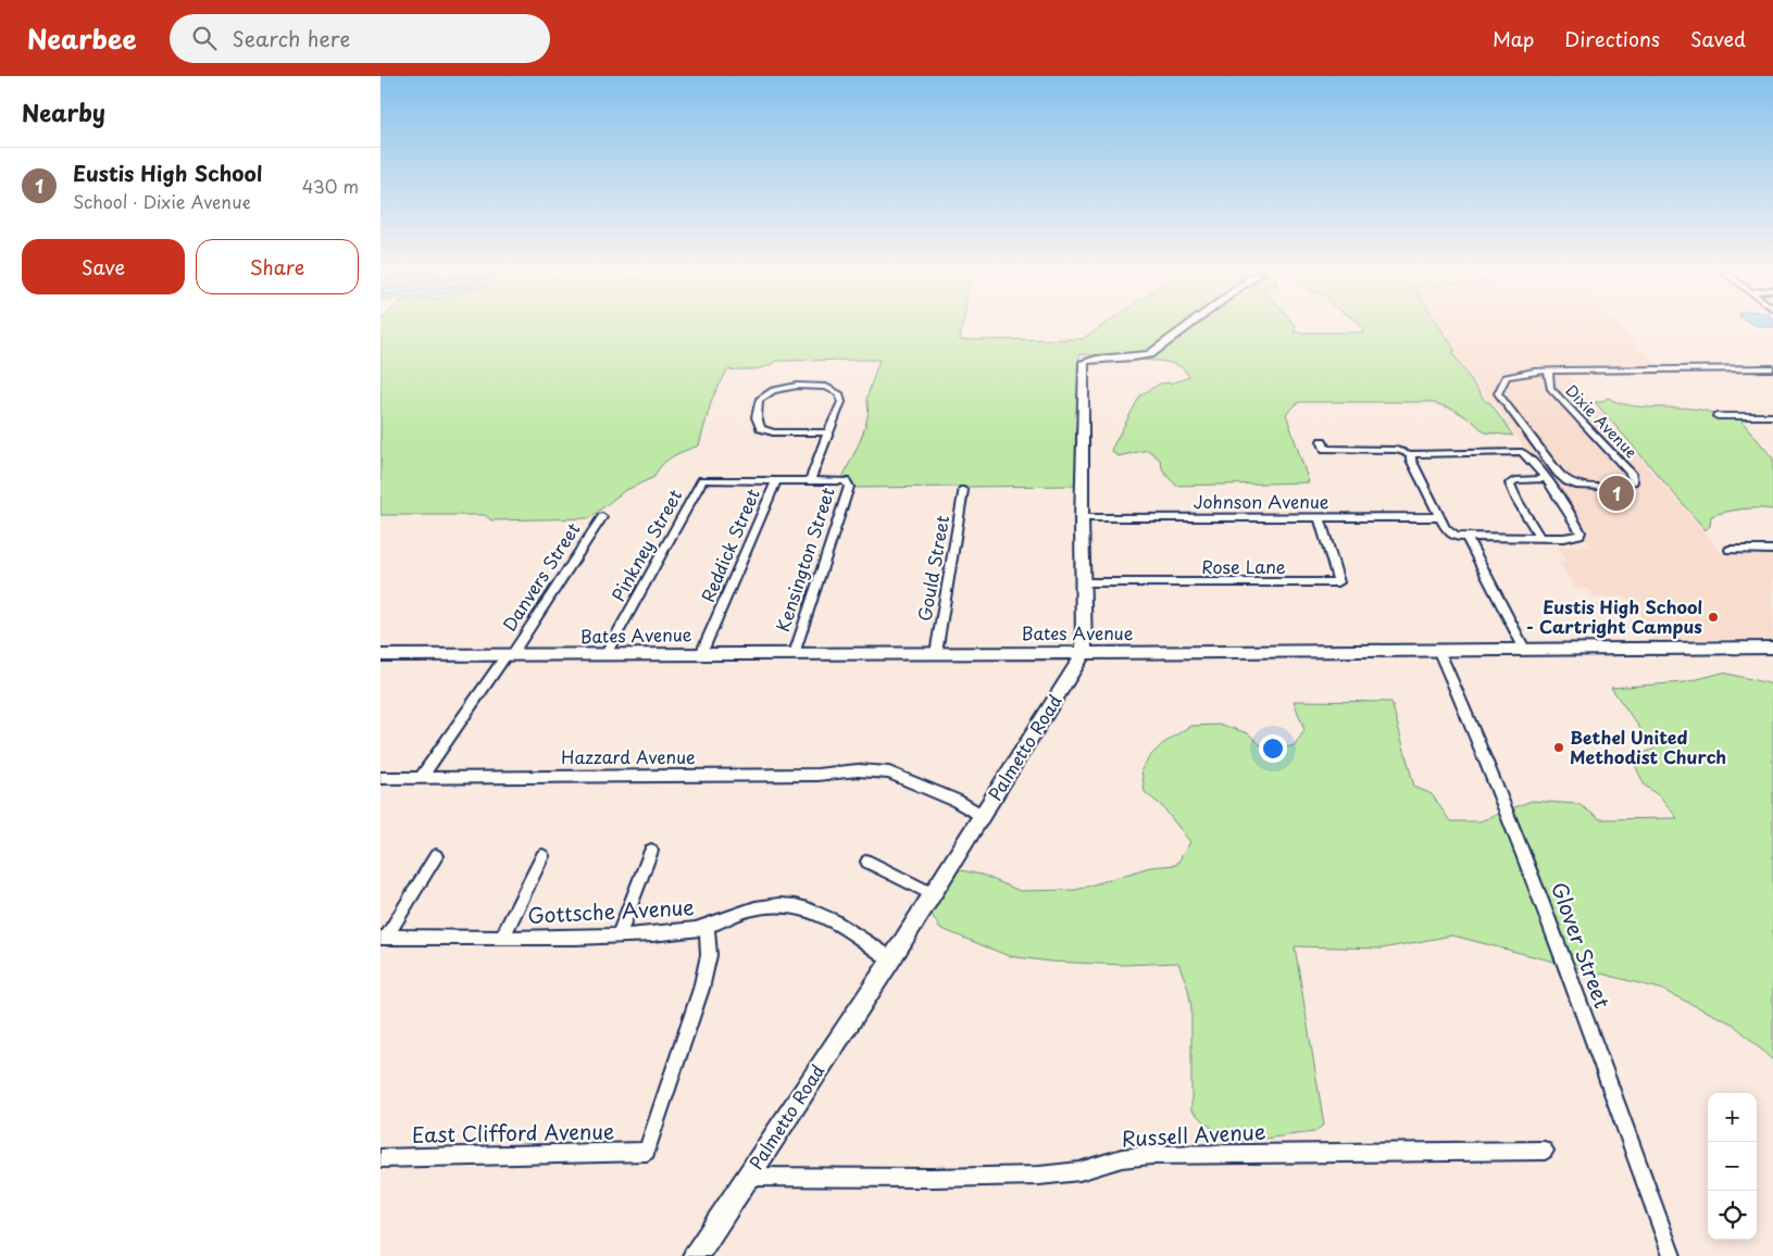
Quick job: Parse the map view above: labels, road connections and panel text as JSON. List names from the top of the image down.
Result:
{
  "streets": {
    "street": [
      "Dixie Avenue",
      "Johnson Avenue",
      "Pinkney Street",
      "Reddick Street",
      "Kensington Street",
      "Rose Lane",
      "Gould Street",
      "Danvers Street",
      "Bates Avenue",
      "Palmetto Road",
      "Hazzard Avenue",
      "Gottsche Avenue",
      "Glover Street",
      "East Clifford Avenue",
      "Russell Avenue"
    ]
  },
  "crossings": [
    ["Johnson Avenue", "Rose Lane"],
    ["Pinkney Street", "Reddick Street"],
    ["Pinkney Street", "Bates Avenue"],
    ["Reddick Street", "Bates Avenue"],
    ["Kensington Street", "Bates Avenue"],
    ["Gould Street", "Bates Avenue"],
    ["Danvers Street", "Bates Avenue"],
    ["Danvers Street", "Hazzard Avenue"],
    ["Bates Avenue", "Palmetto Road"],
    ["Bates Avenue", "Glover Street"],
    ["Palmetto Road", "Hazzard Avenue"],
    ["Palmetto Road", "Gottsche Avenue"],
    ["Palmetto Road", "Russell Avenue"],
    ["Gottsche Avenue", "East Clifford Avenue"]
  ],
  "places": ["Eustis High School - Cartright Campus", "Bethel United Methodist Church"],
  "page": {
    "header": "Nearbee",
    "search": "Search here",
    "nav": ["Map", "Directions", "Saved"],
    "heading": "Nearby",
    "list": [
      {
        "mark": "1",
        "name": "Eustis High School",
        "note": "School · Dixie Avenue",
        "value": "430 m"
      }
    ],
    "buttons": ["Save", "Share"],
    "pins": "1",
    "map_buttons": ["+", "−"]
  }
}
